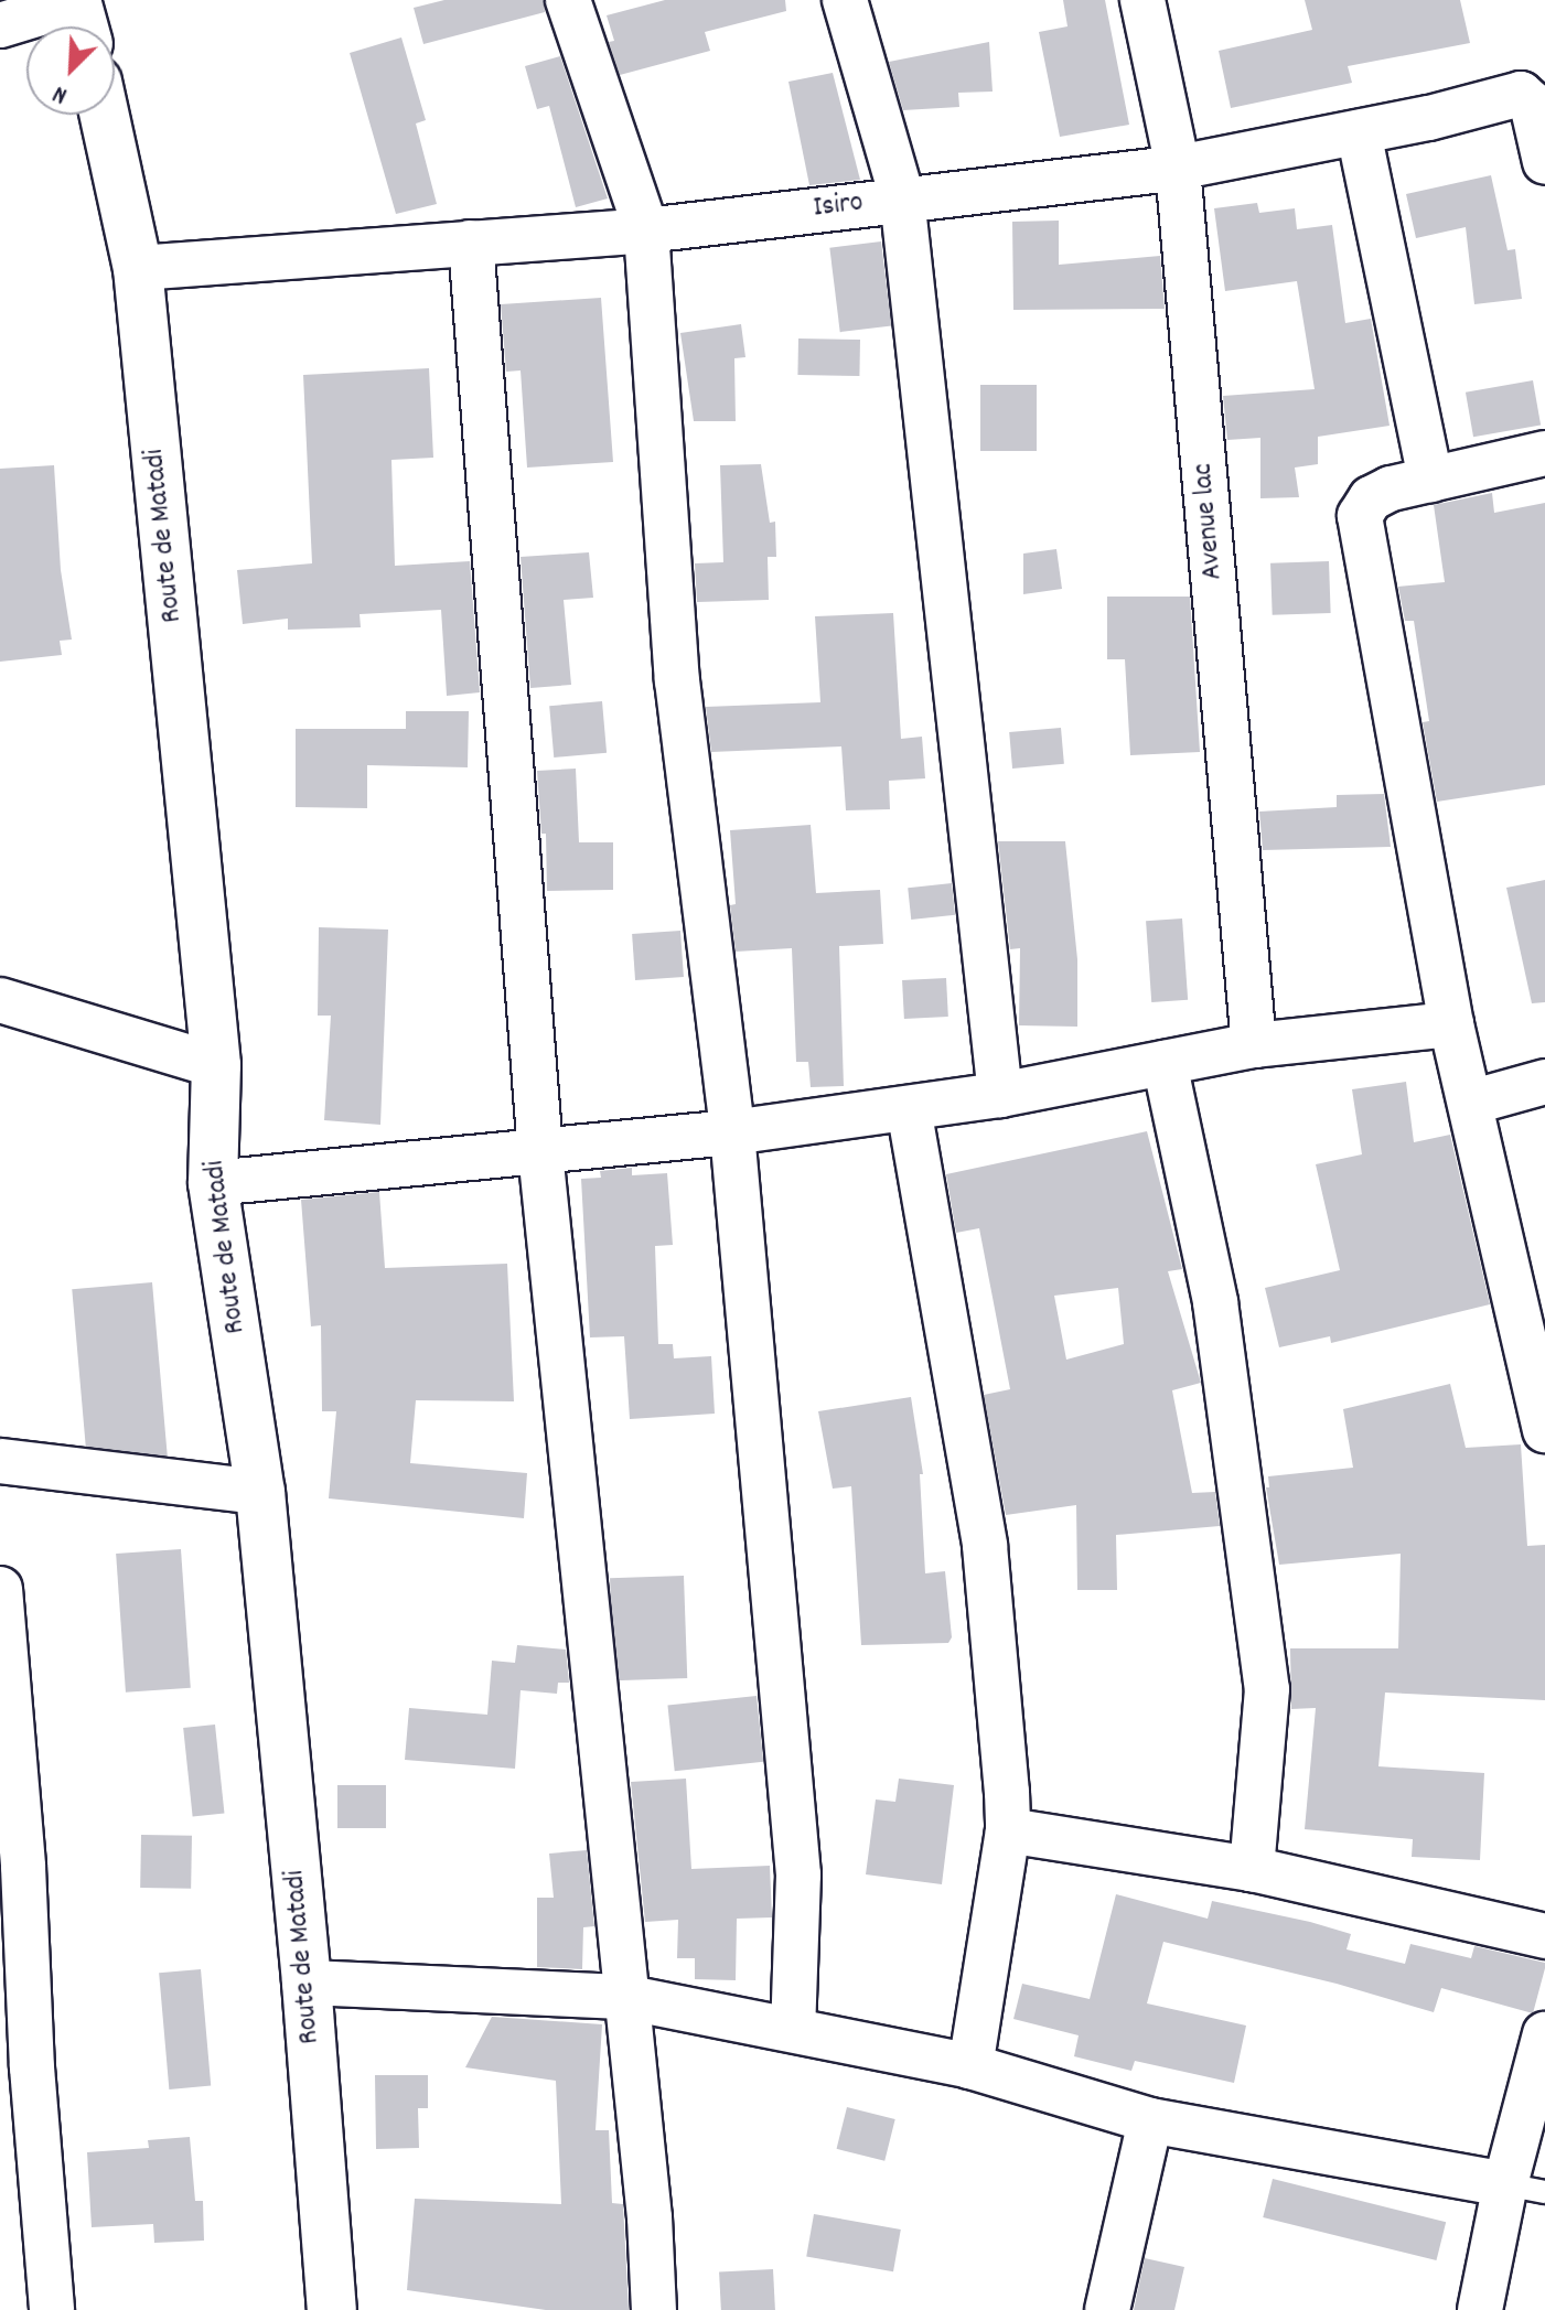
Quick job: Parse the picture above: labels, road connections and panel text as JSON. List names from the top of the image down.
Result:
{
  "streets": {
    "main road": ["Route de Matadi"],
    "street": ["Isiro", "Avenue lac"]
  },
  "crossings": [
    ["Isiro", "Avenue lac"],
    ["Isiro", "Route de Matadi"]
  ],
  "north": "bottom left"
}
